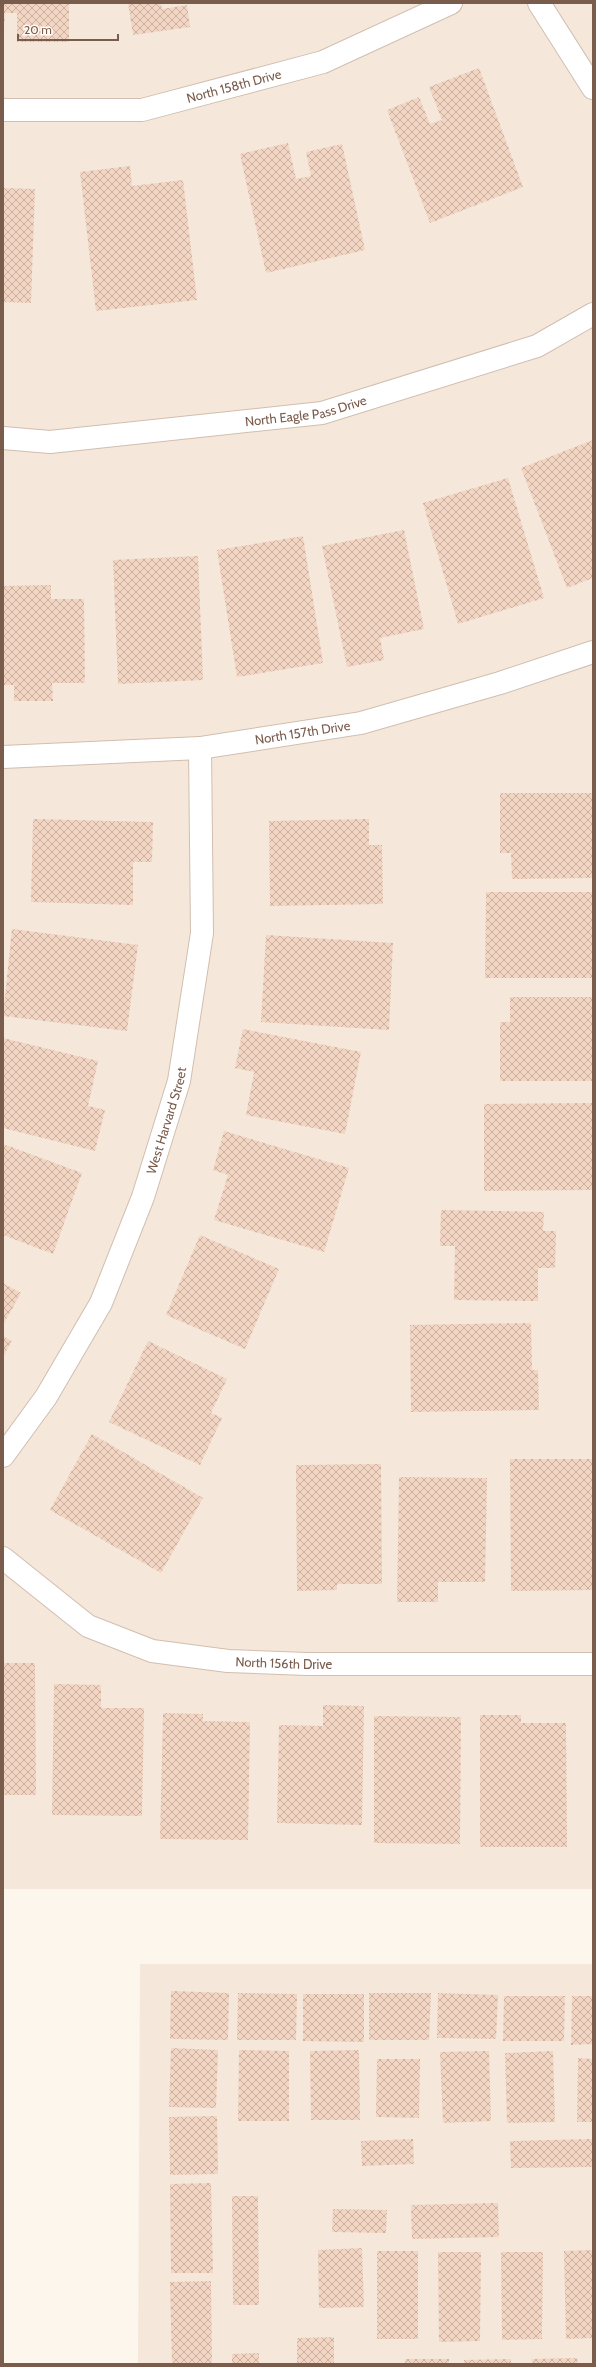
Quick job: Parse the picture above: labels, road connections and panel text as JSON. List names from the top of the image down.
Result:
{
  "streets": {
    "street": [
      "North 158th Drive",
      "North Eagle Pass Drive",
      "North 157th Drive",
      "West Harvard Street",
      "North 156th Drive"
    ]
  },
  "crossings": [
    ["North 157th Drive", "West Harvard Street"]
  ],
  "scale_bar": "20 m"
}
